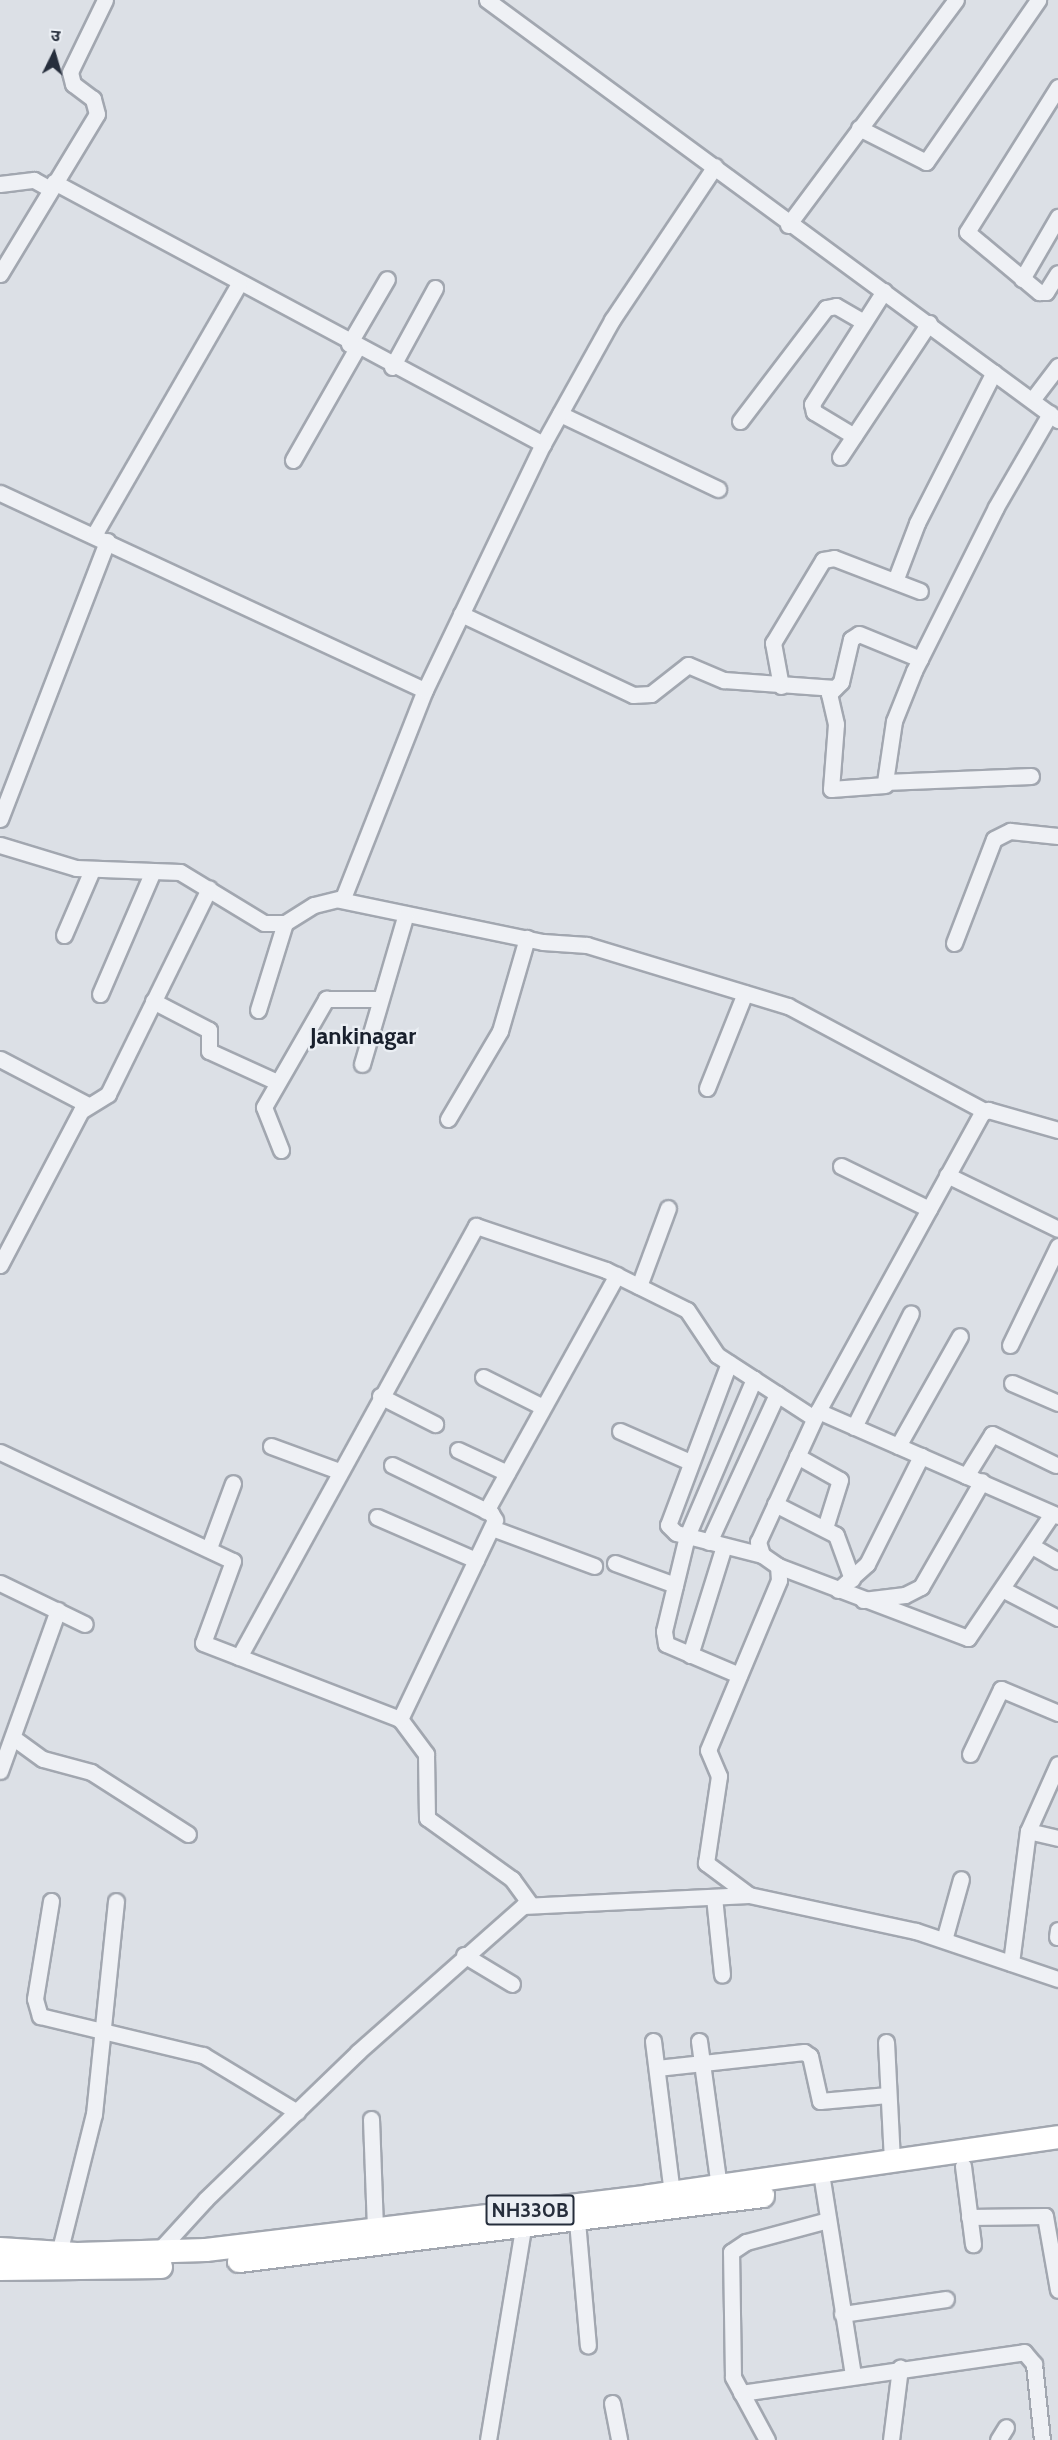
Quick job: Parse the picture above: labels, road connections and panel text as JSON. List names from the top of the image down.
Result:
{
  "streets": {
    "highway": ["NH330B"]
  },
  "districts": ["Jankinagar"],
  "north": "top"
}
